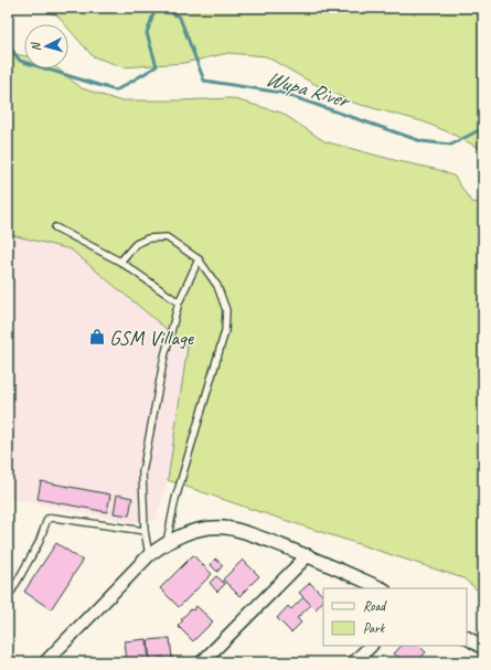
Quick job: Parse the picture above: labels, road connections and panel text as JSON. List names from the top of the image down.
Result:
{
  "water": ["Wupa River"],
  "places": {
    "shop": ["GSM Village"]
  },
  "legend": ["Road", "Park"],
  "north": "left"
}
